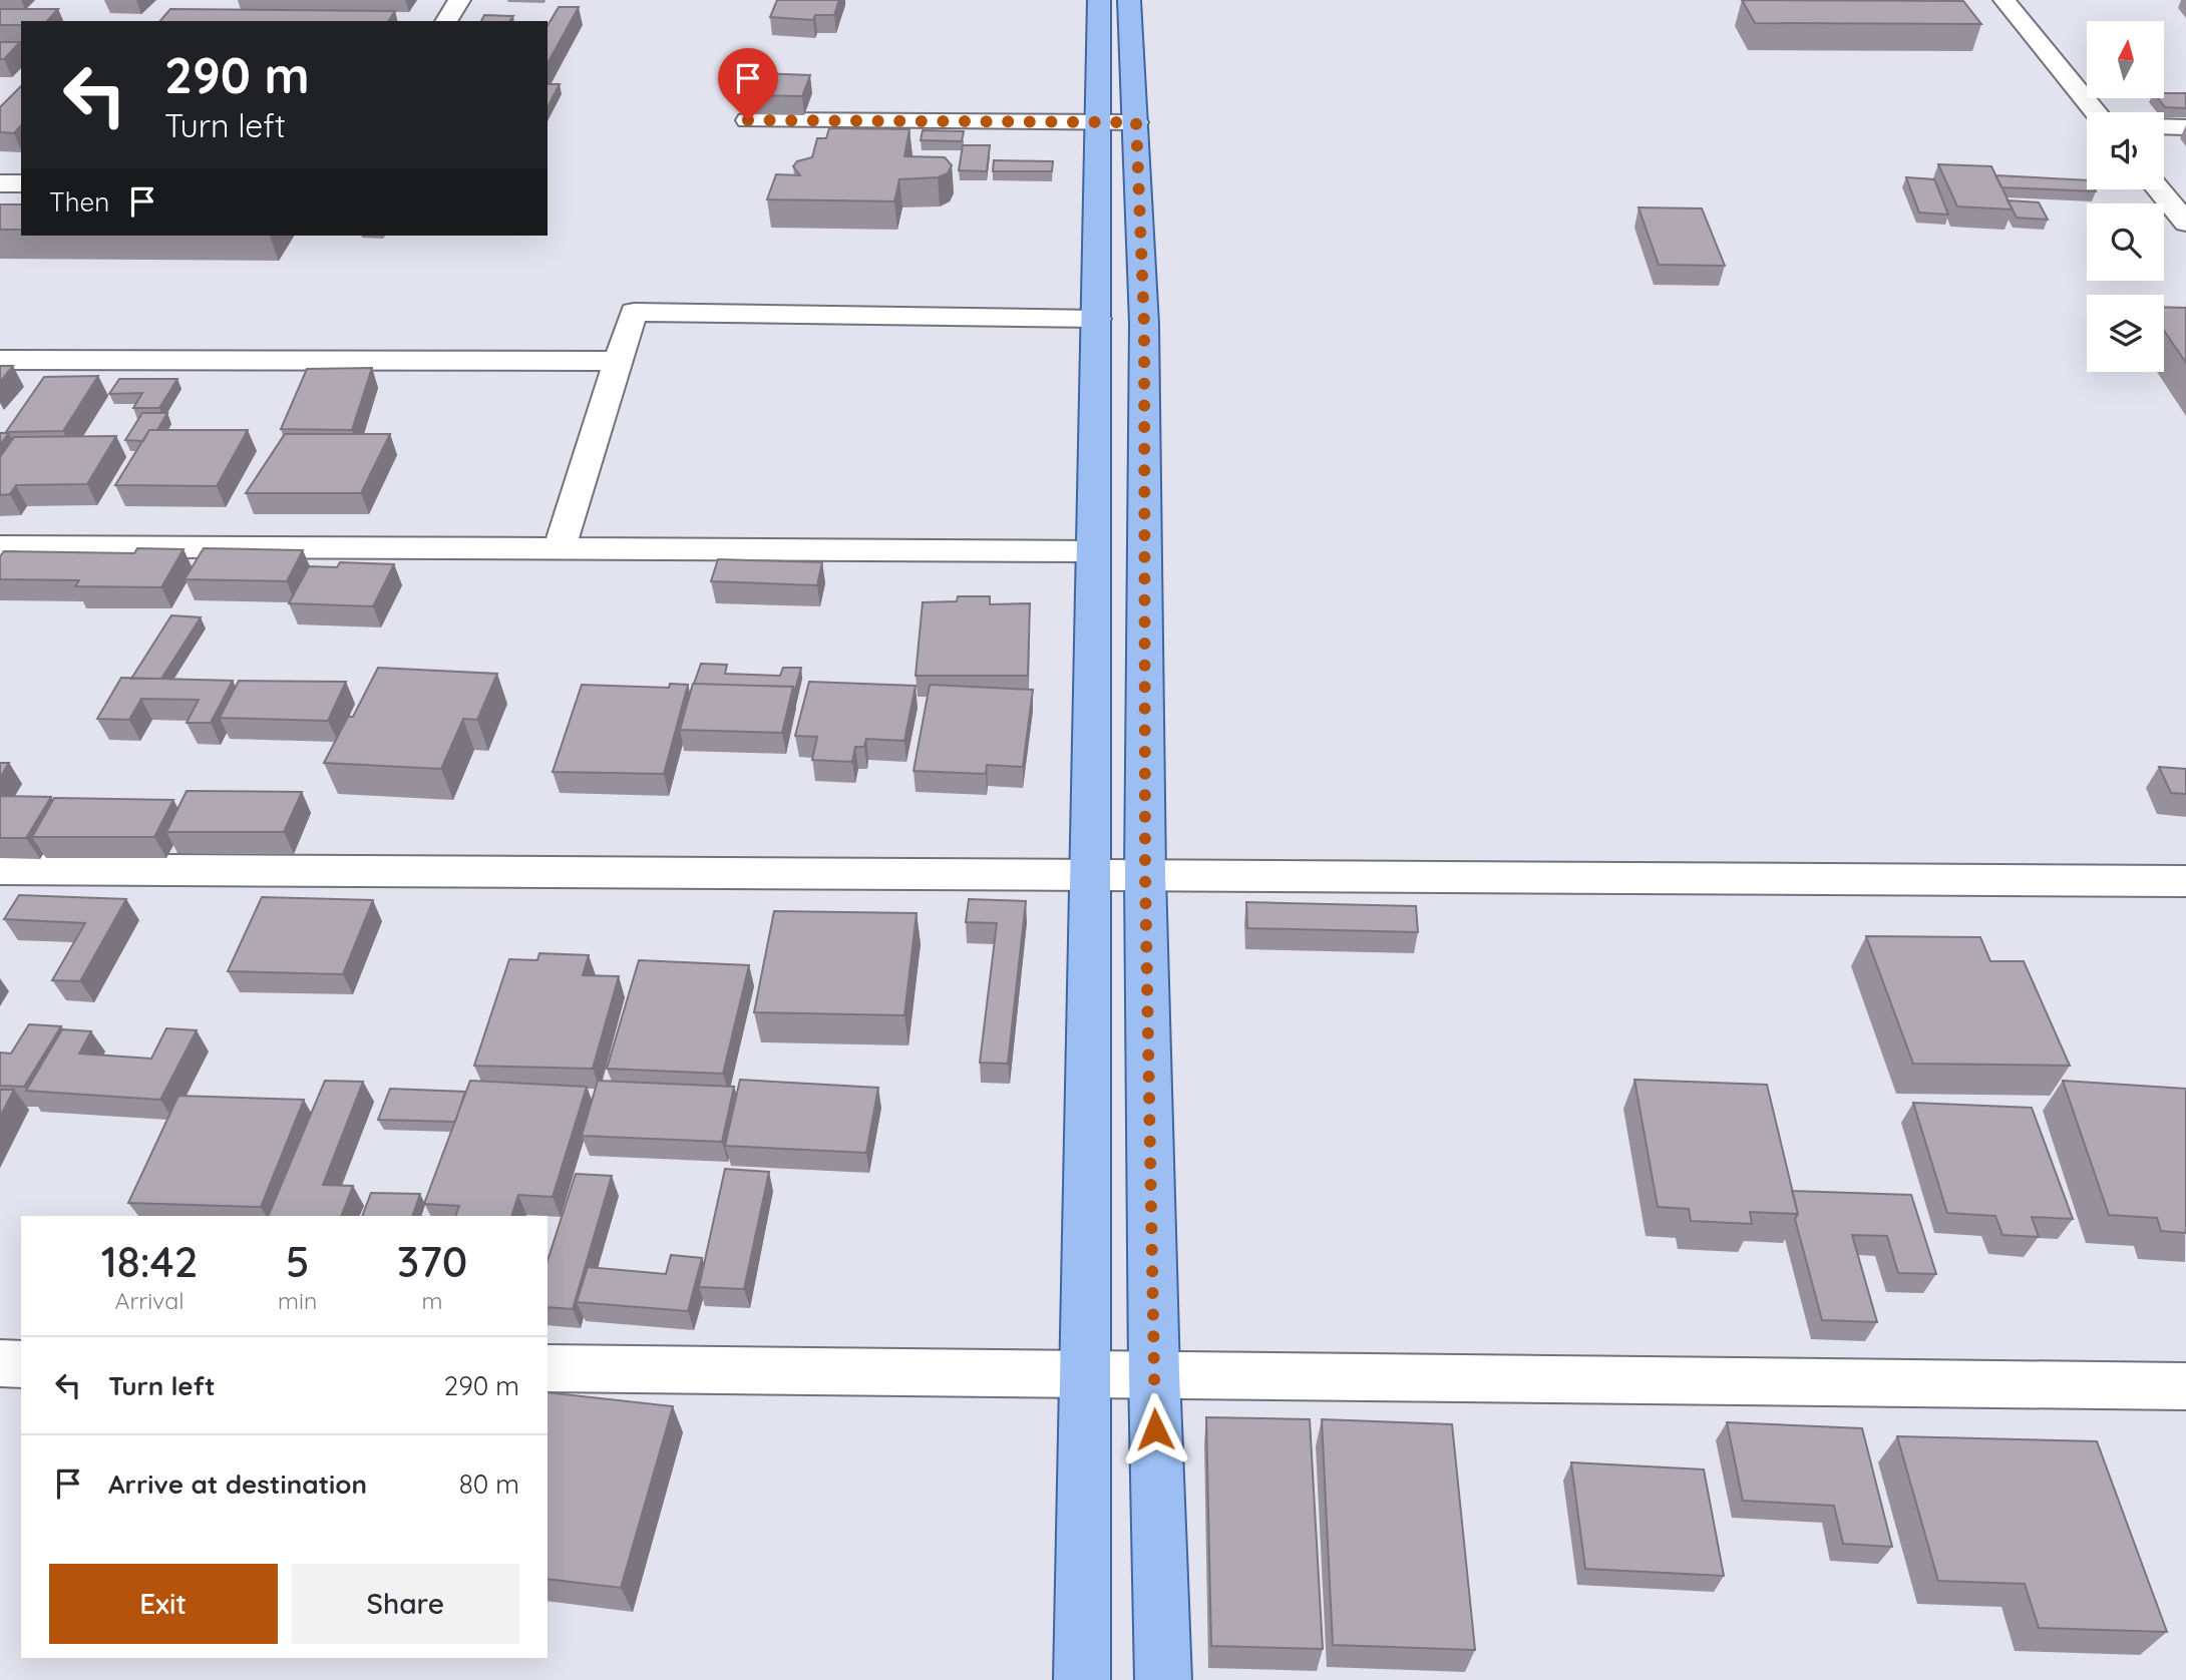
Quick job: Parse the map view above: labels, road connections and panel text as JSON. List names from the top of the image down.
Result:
{
  "north": "top",
  "page": {
    "turn": ["290 m", "Turn left"],
    "then": "Then",
    "eta": [
      "18:42",
      "Arrival",
      "5",
      "min",
      "370",
      "m"
    ],
    "list": [
      {
        "name": "Turn left",
        "value": "290 m"
      },
      {
        "name": "Arrive at destination",
        "value": "80 m"
      }
    ],
    "buttons": ["Exit", "Share"]
  }
}
